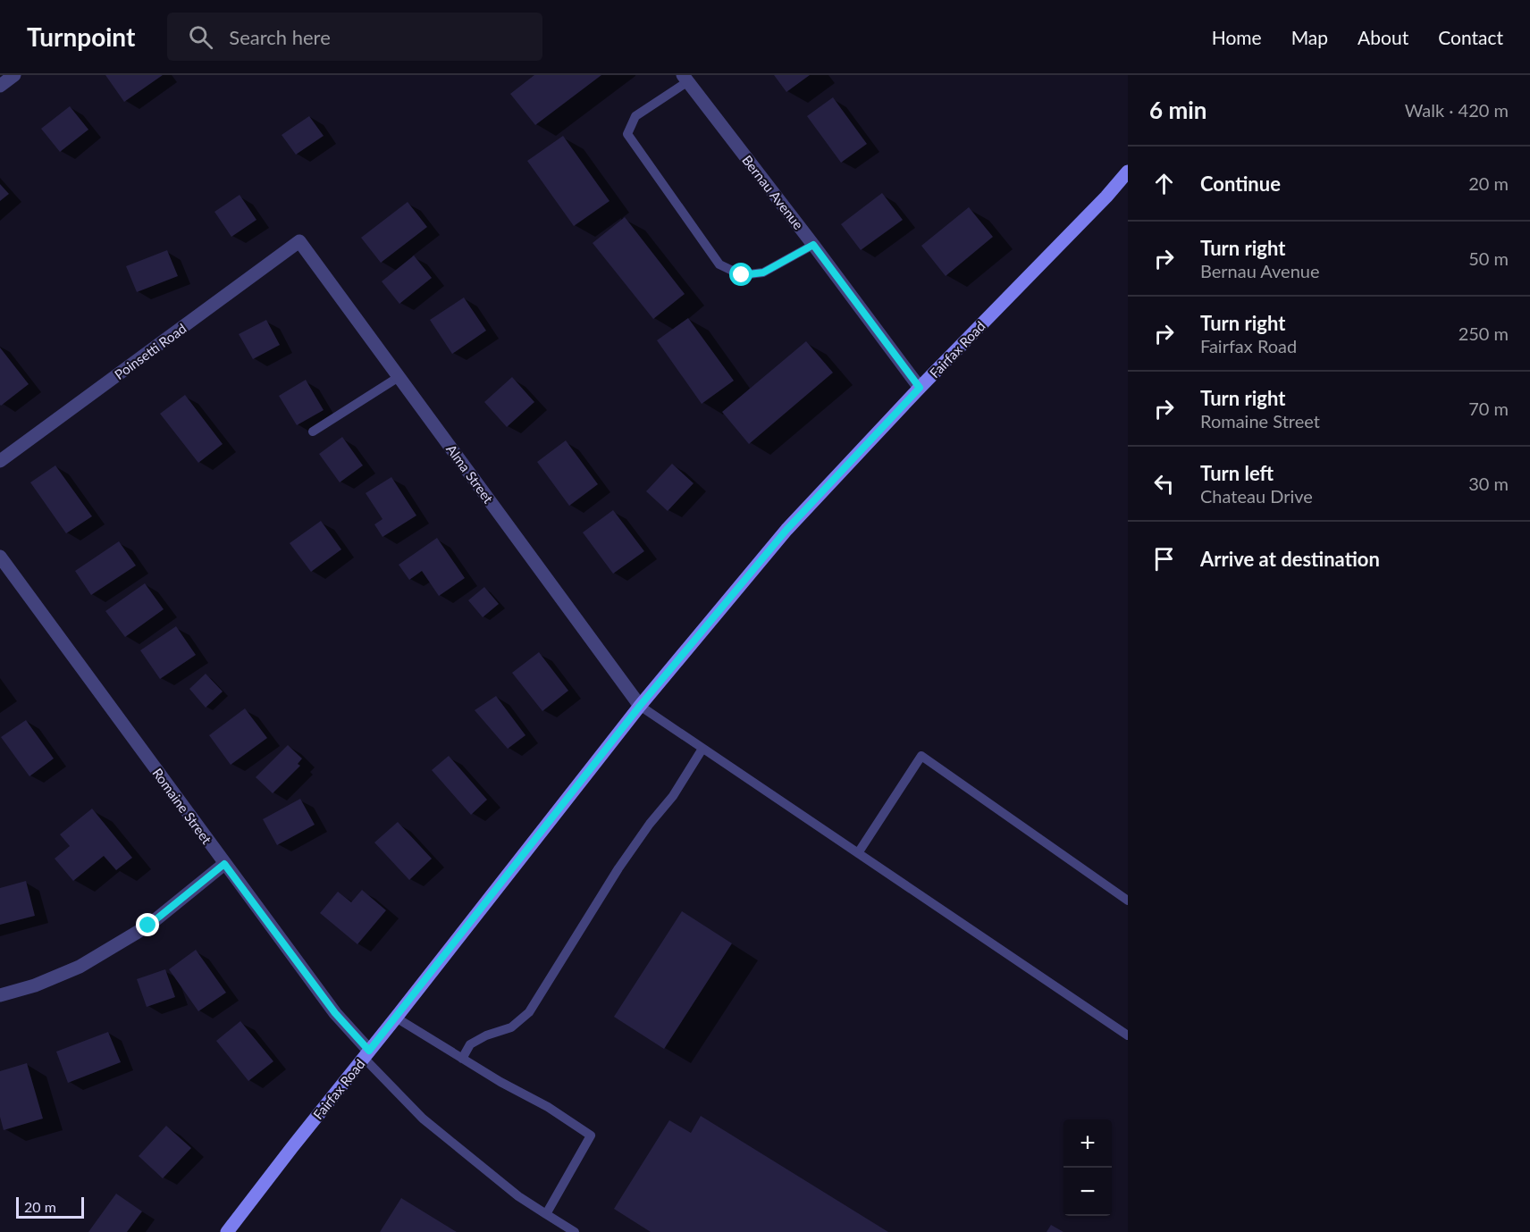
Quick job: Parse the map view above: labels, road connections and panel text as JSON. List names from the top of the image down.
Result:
{
  "streets": {
    "street": [
      "Bernau Avenue",
      "Fairfax Road",
      "Poinsetti Road",
      "Alma Street",
      "Romaine Street"
    ]
  },
  "crossings": [
    ["Bernau Avenue", "Fairfax Road"],
    ["Fairfax Road", "Alma Street"],
    ["Fairfax Road", "Romaine Street"],
    ["Poinsetti Road", "Alma Street"]
  ],
  "scale_bar": "20 m",
  "page": {
    "header": "Turnpoint",
    "search": "Search here",
    "nav": [
      "Home",
      "Map",
      "About",
      "Contact"
    ],
    "heading": ["6 min", "Walk · 420 m"],
    "list": [
      ["Continue", "20 m"],
      ["Turn right", "Bernau Avenue", "50 m"],
      ["Turn right", "Fairfax Road", "250 m"],
      ["Turn right", "Romaine Street", "70 m"],
      ["Turn left", "Chateau Drive", "30 m"],
      "Arrive at destination"
    ],
    "map_buttons": ["+", "−"],
    "scale": "20 m"
  }
}
